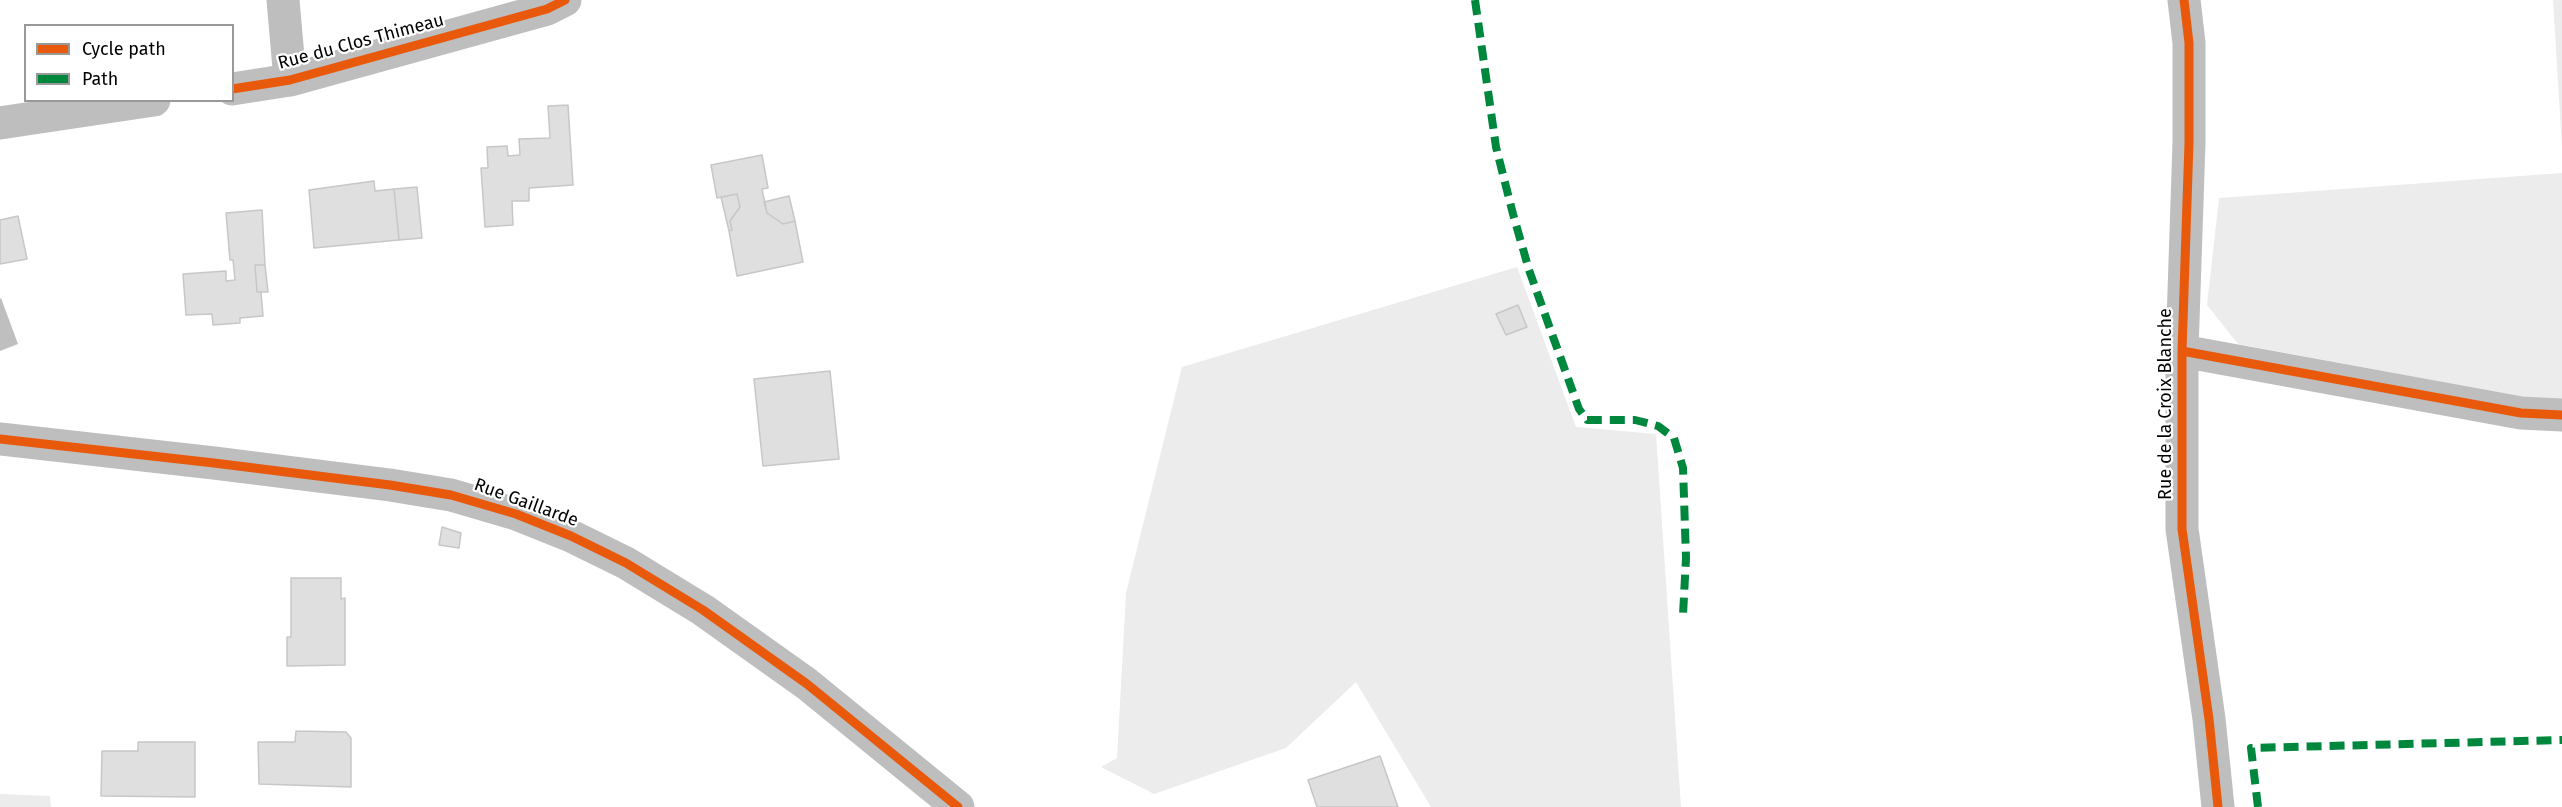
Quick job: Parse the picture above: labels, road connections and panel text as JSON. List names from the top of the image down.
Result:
{
  "streets": {
    "street": ["Rue du Clos Thimeau", "Rue de la Croix Blanche", "Rue Gaillarde"]
  },
  "legend": ["Cycle path", "Path"]
}
